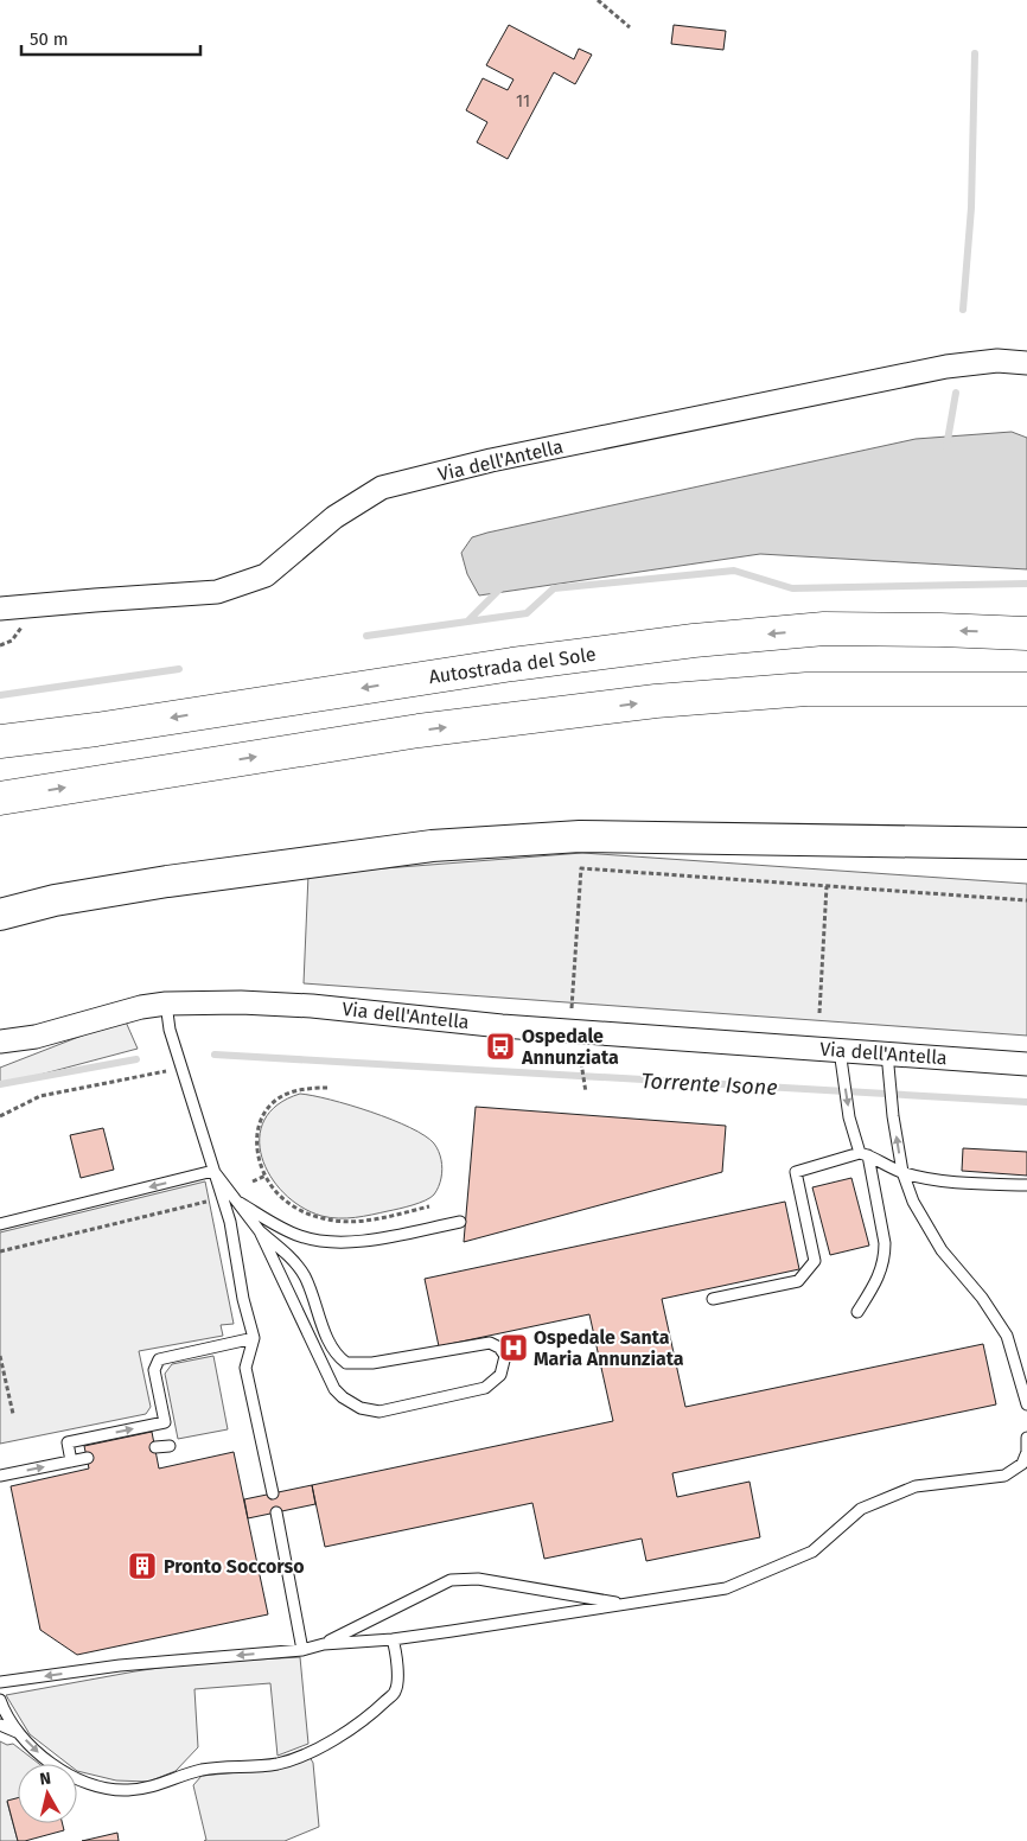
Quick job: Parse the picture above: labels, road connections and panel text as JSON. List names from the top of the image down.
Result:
{
  "streets": {
    "highway": ["Autostrada del Sole"],
    "street": ["Via dell'Antella"]
  },
  "water": ["Torrente Isone"],
  "places": {
    "bus stop": ["Ospedale Annunziata"],
    "hospital": ["Ospedale Santa Maria Annunziata"],
    "building": ["Pronto Soccorso"]
  },
  "house_numbers": ["11"],
  "scale_bar": "50 m",
  "north": "top"
}
